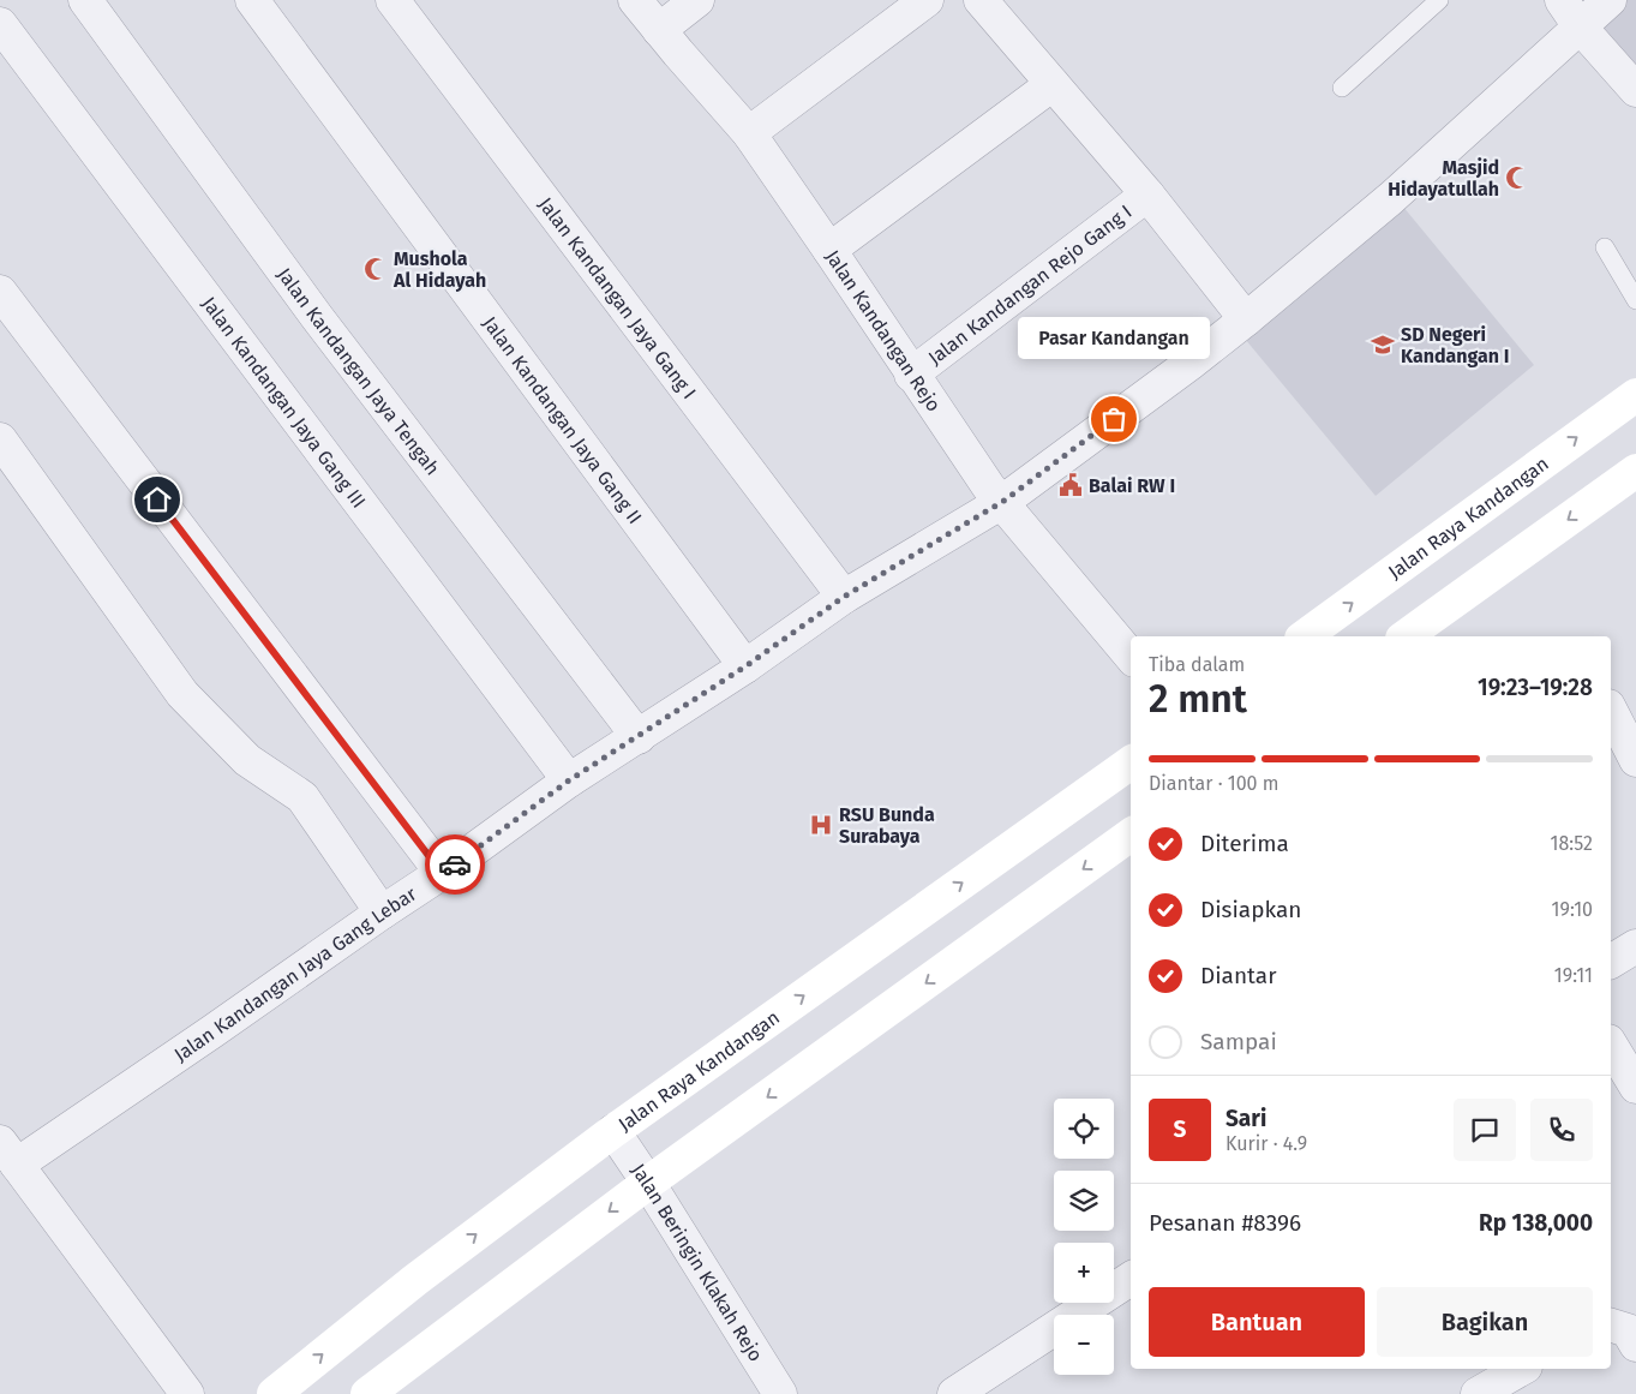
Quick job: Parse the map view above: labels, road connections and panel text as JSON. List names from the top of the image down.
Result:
{
  "streets": {
    "main road": ["Jalan Raya Kandangan"],
    "street": [
      "Jalan Kandangan Rejo Gang I",
      "Jalan Kandangan Jaya Gang I",
      "Jalan Kandangan Rejo",
      "Jalan Kandangan Jaya Tengah",
      "Jalan Kandangan Jaya Gang III",
      "Jalan Kandangan Jaya Gang II",
      "Jalan Kandangan Jaya Gang Lebar",
      "Jalan Beringin Klakah Rejo"
    ]
  },
  "crossings": [
    ["Jalan Kandangan Rejo Gang I", "Jalan Kandangan Rejo"],
    ["Jalan Kandangan Jaya Gang I", "Jalan Kandangan Jaya Gang Lebar"],
    ["Jalan Kandangan Rejo", "Jalan Kandangan Jaya Gang Lebar"],
    ["Jalan Kandangan Jaya Tengah", "Jalan Kandangan Jaya Gang Lebar"],
    ["Jalan Kandangan Jaya Gang III", "Jalan Kandangan Jaya Gang Lebar"],
    ["Jalan Kandangan Jaya Gang II", "Jalan Kandangan Jaya Gang Lebar"],
    ["Jalan Raya Kandangan", "Jalan Beringin Klakah Rejo"]
  ],
  "places": {
    "mosque": ["Masjid Hidayatullah", "Mushola Al Hidayah"],
    "school or university": ["SD Negeri Kandangan I"],
    "other": ["Pasar Kandangan"],
    "public building": ["Balai RW I"],
    "hospital": ["RSU Bunda Surabaya"]
  },
  "page": {
    "bubble": "Pasar Kandangan",
    "heading": ["2 mnt", "Tiba dalam", "19:23–19:28"],
    "panel": [
      "Sari",
      "Kurir · 4.9",
      "Pesanan #8396",
      "Rp 138,000"
    ],
    "bar": "Diantar · 100 m",
    "list": [
      ["Diterima", "18:52"],
      ["Disiapkan", "19:10"],
      ["Diantar", "19:11"],
      "Sampai"
    ],
    "map_buttons": ["+", "−"],
    "round": "S",
    "buttons": ["Bantuan", "Bagikan"]
  }
}
